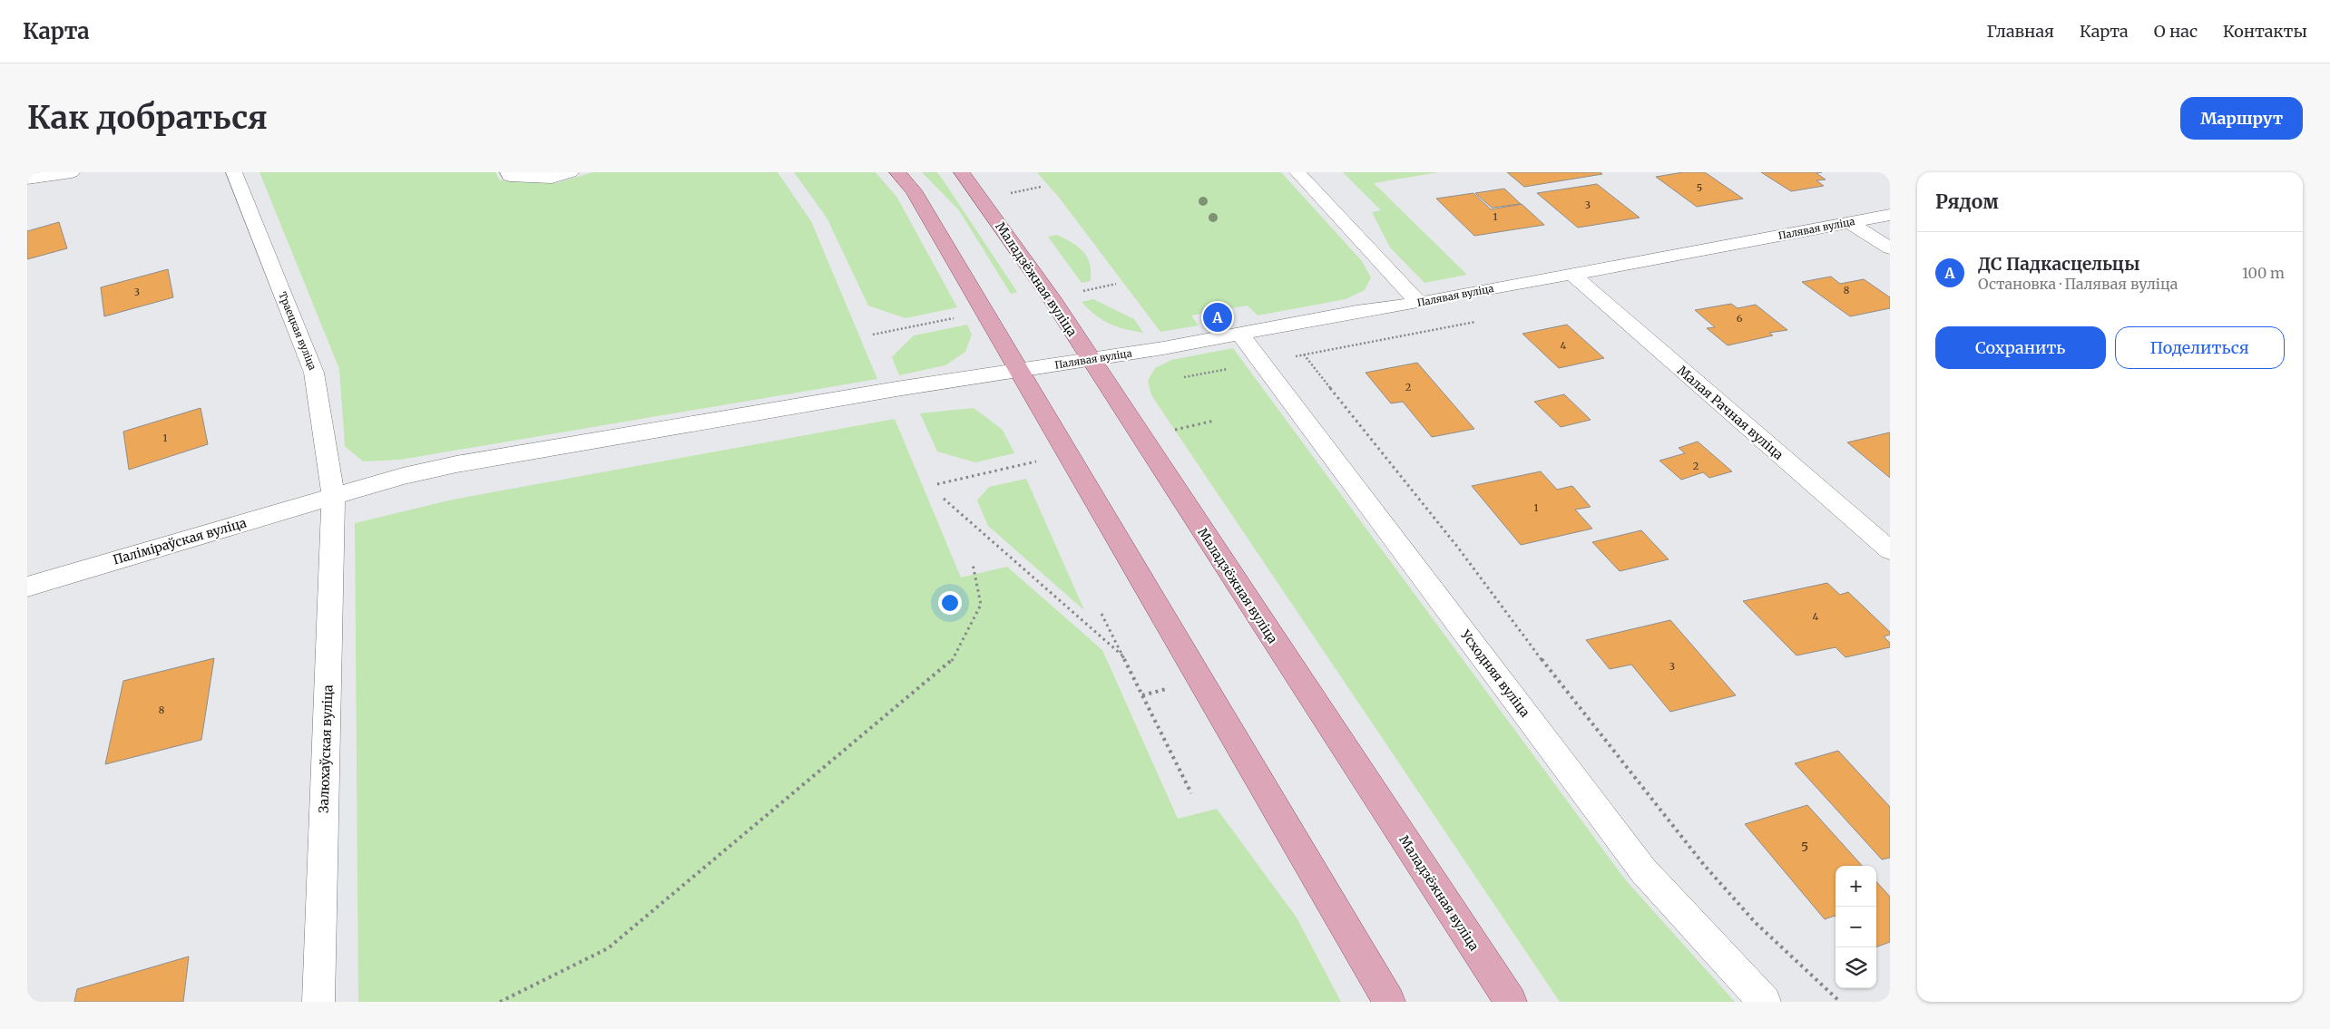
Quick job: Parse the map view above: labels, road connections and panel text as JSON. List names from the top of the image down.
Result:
{
  "streets": {
    "main road": ["Маладзёжная вуліца"],
    "street": [
      "Палявая вуліца",
      "Траецкая вуліца",
      "Малая Рачная вуліца",
      "Паліміраўская вуліца",
      "Усходняя вуліца",
      "Залюхаўская вуліца"
    ]
  },
  "crossings": [
    ["Палявая вуліца", "Маладзёжная вуліца"],
    ["Палявая вуліца", "Траецкая вуліца"],
    ["Палявая вуліца", "Малая Рачная вуліца"],
    ["Палявая вуліца", "Паліміраўская вуліца"],
    ["Палявая вуліца", "Усходняя вуліца"],
    ["Палявая вуліца", "Залюхаўская вуліца"],
    ["Траецкая вуліца", "Паліміраўская вуліца"],
    ["Траецкая вуліца", "Залюхаўская вуліца"],
    ["Паліміраўская вуліца", "Залюхаўская вуліца"]
  ],
  "house_numbers": [
    "5",
    "3",
    "1",
    "8",
    "3",
    "6",
    "4",
    "2",
    "1",
    "2",
    "1",
    "4",
    "3",
    "8",
    "5"
  ],
  "page": {
    "header": "Карта",
    "nav": [
      "Главная",
      "Карта",
      "О нас",
      "Контакты"
    ],
    "buttons": [
      "Маршрут",
      ["Сохранить", "Поделиться"]
    ],
    "title": "Как добраться",
    "heading": "Рядом",
    "list": [
      {
        "mark": "A",
        "name": "ДС Падкасцельцы",
        "note": "Остановка · Палявая вуліца",
        "value": "100 m"
      }
    ],
    "pins": "A",
    "map_buttons": ["+", "−"]
  }
}
